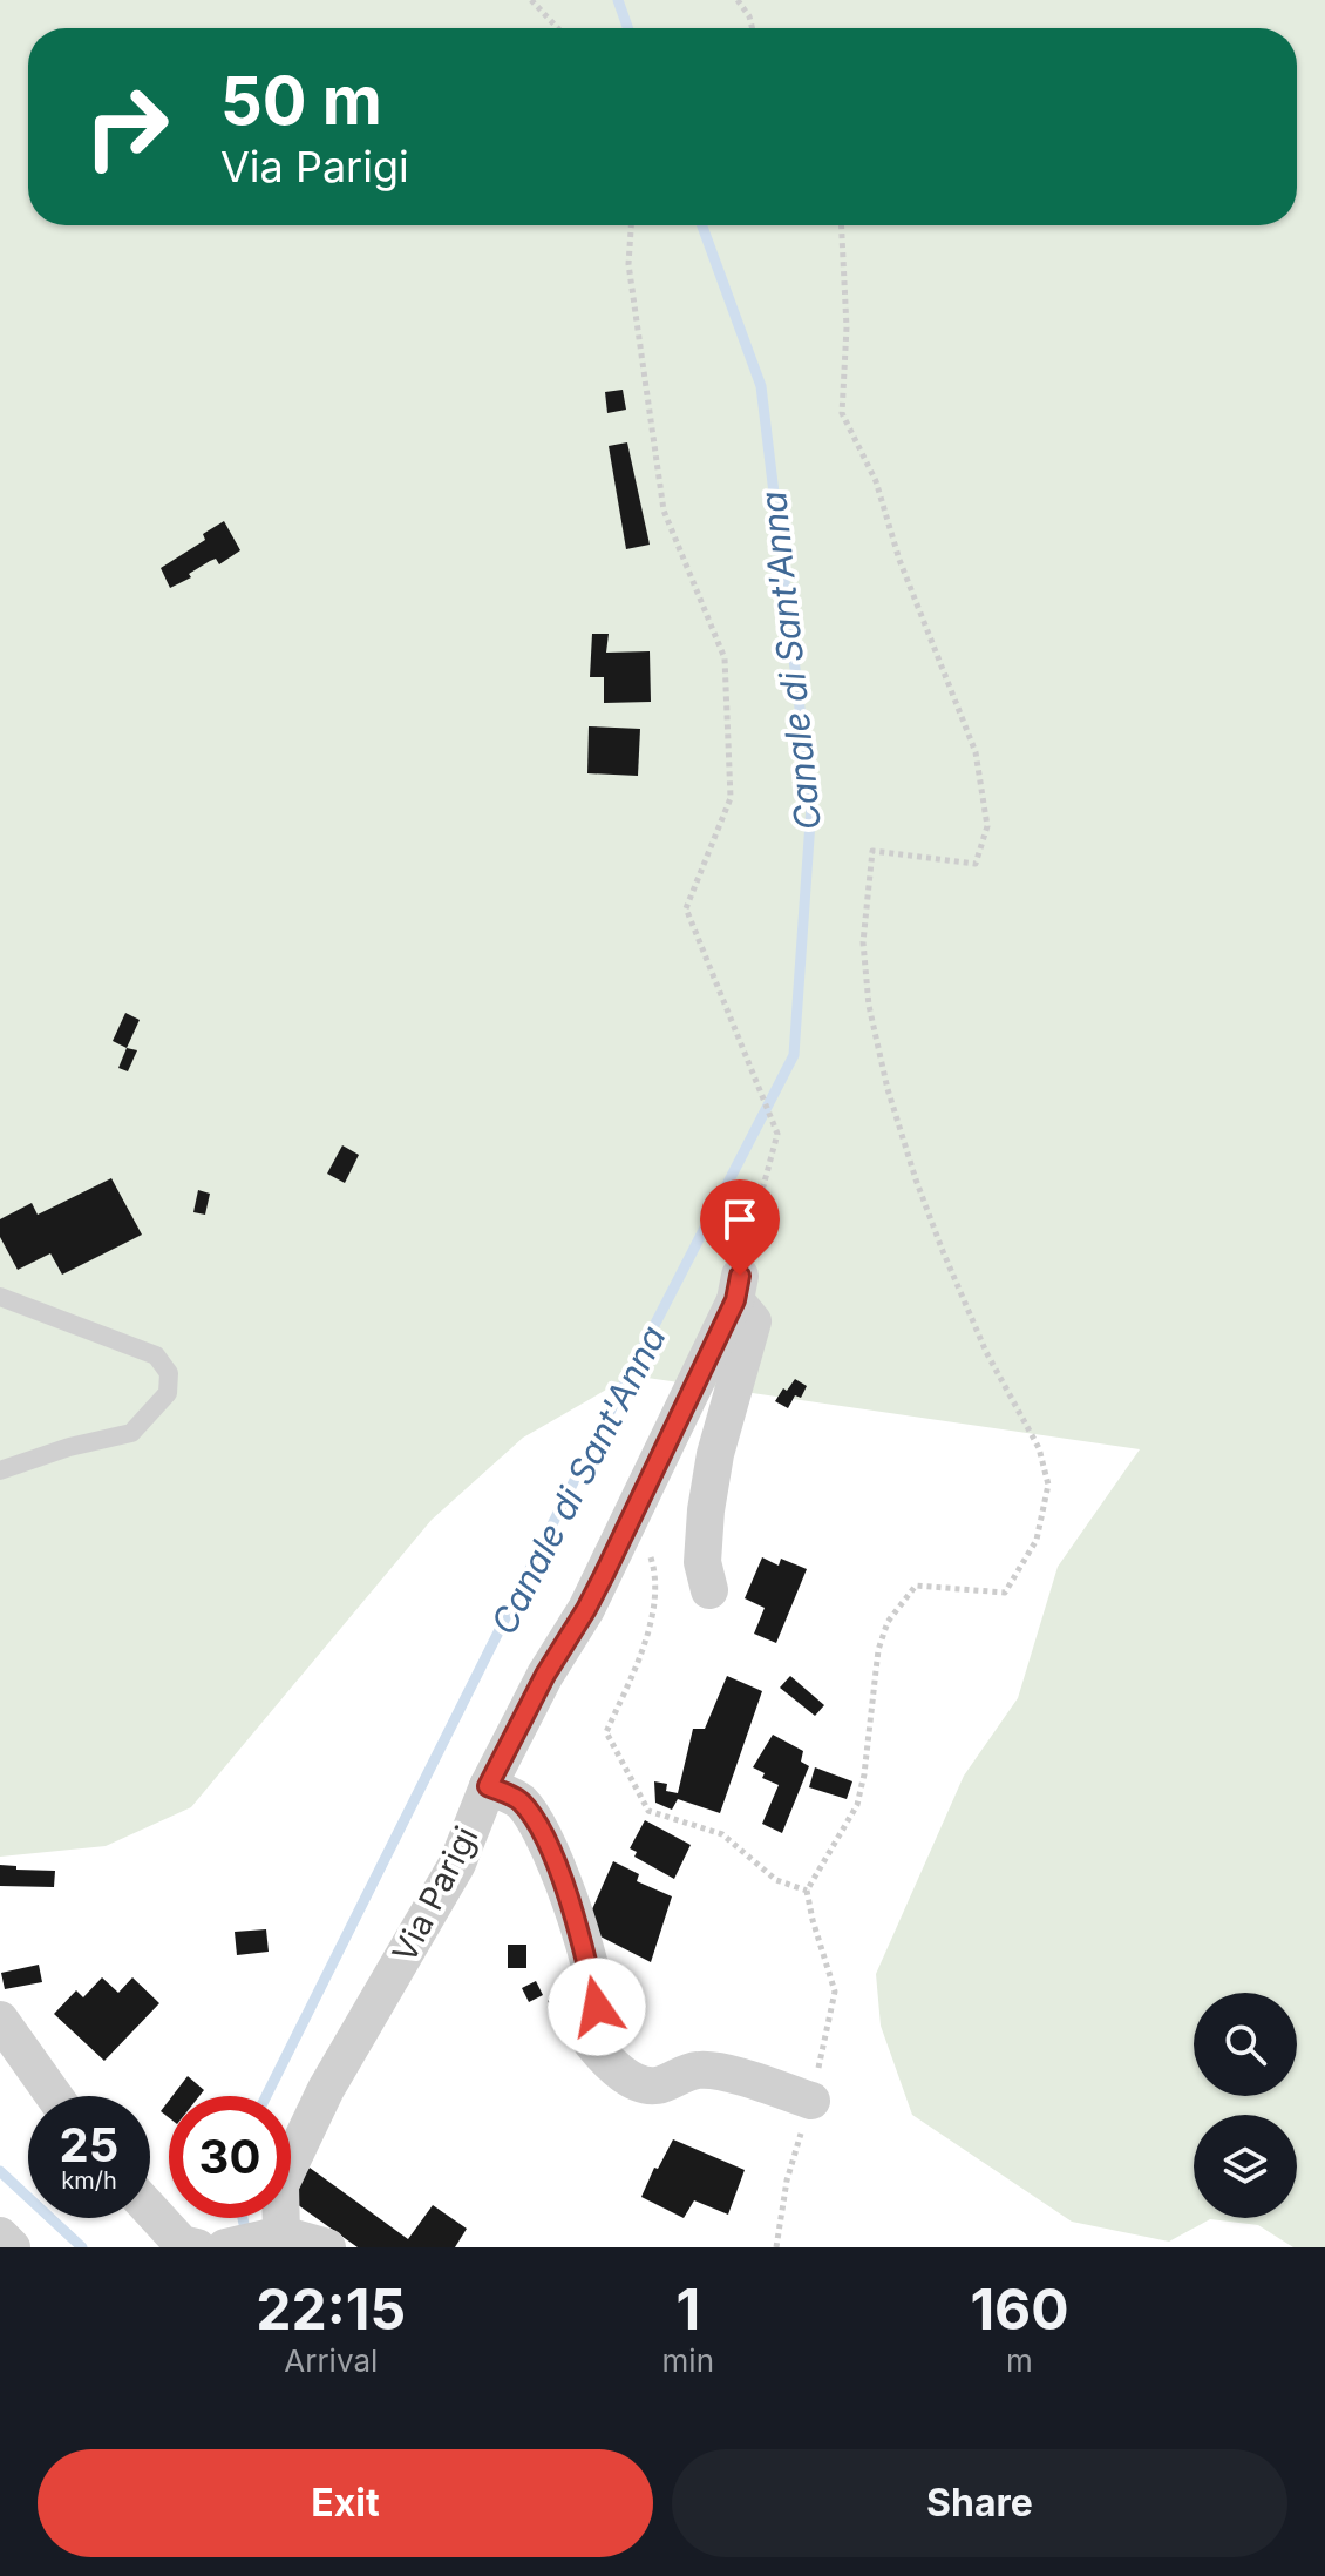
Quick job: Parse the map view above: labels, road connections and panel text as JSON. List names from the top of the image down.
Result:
{
  "streets": {
    "street": ["Via Parigi"]
  },
  "water": ["Canale di Sant'Anna"],
  "page": {
    "turn": ["50 m", "Via Parigi"],
    "speed": "25 km/h",
    "limit": "30",
    "eta": [
      "22:15",
      "Arrival",
      "1",
      "min",
      "160",
      "m"
    ],
    "buttons": ["Exit", "Share"]
  }
}
